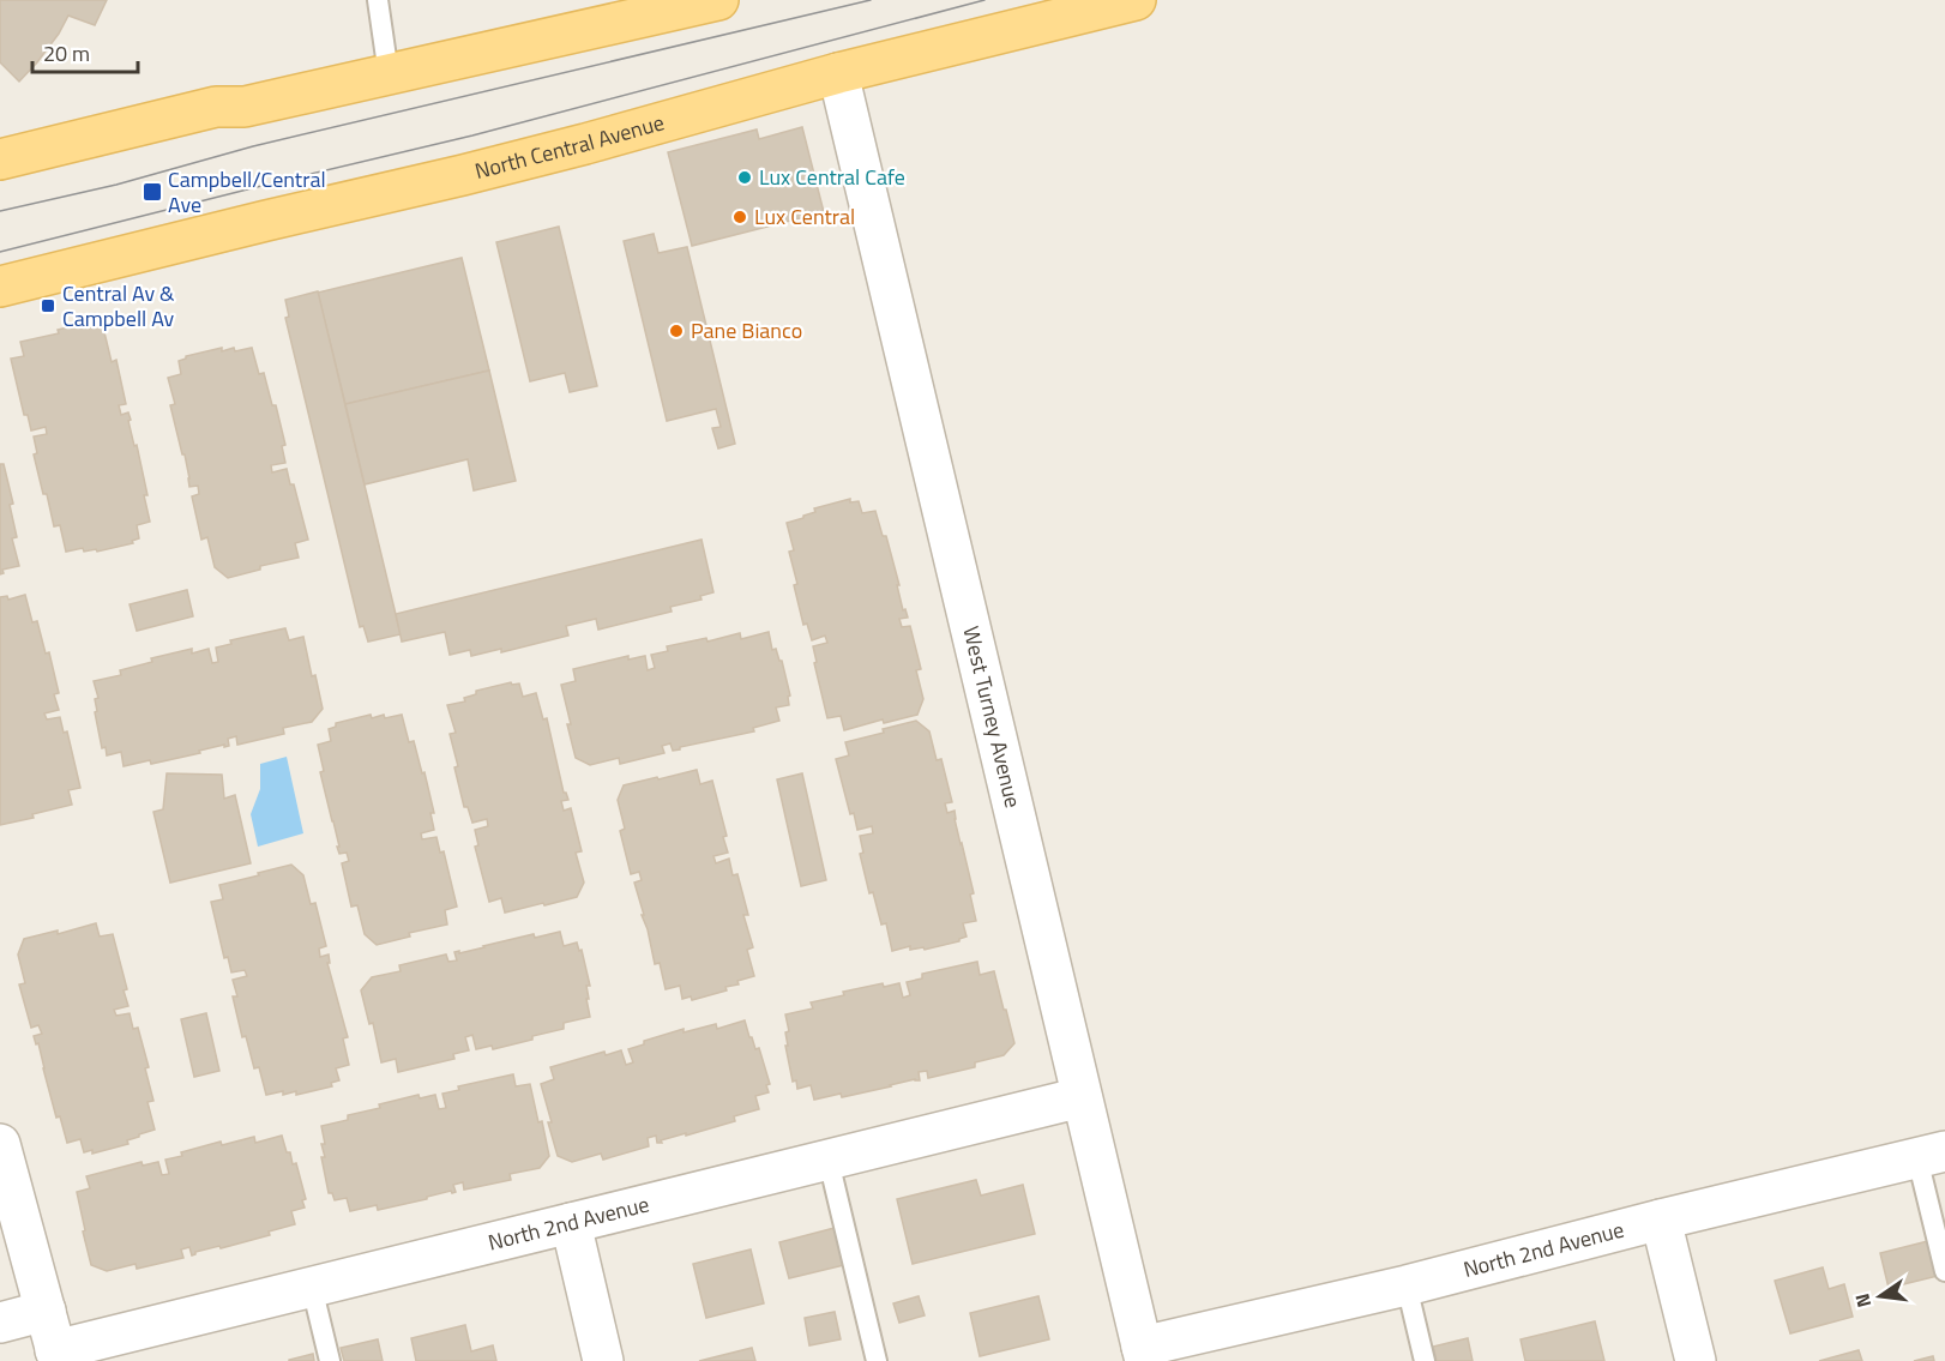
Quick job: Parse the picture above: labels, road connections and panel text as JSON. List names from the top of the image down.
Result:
{
  "streets": {
    "main road": ["North Central Avenue"],
    "street": ["West Turney Avenue", "North 2nd Avenue"]
  },
  "crossings": [
    ["North Central Avenue", "West Turney Avenue"],
    ["West Turney Avenue", "North 2nd Avenue"]
  ],
  "places": {
    "other": ["Lux Central Cafe", "Lux Central", "Pane Bianco"],
    "transit": ["Campbell/Central Ave", "Central Av & Campbell Av"]
  },
  "scale_bar": "20 m",
  "north": "left"
}
